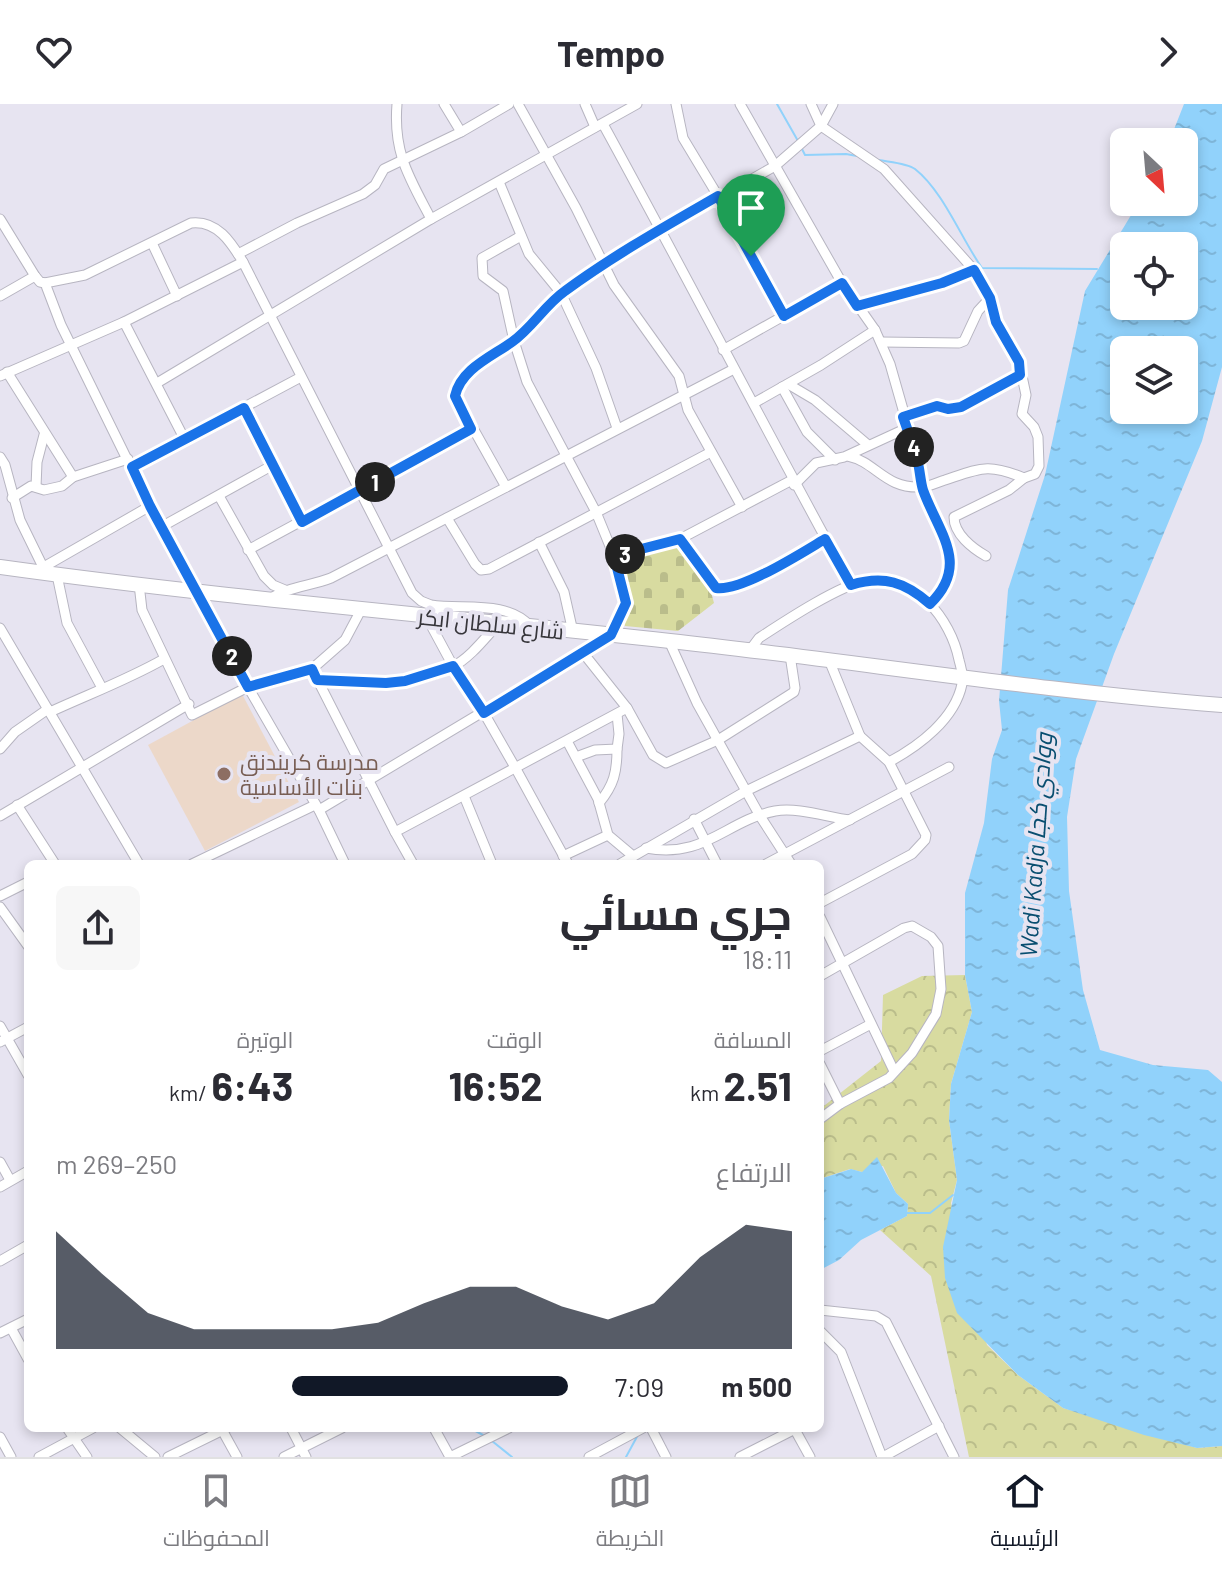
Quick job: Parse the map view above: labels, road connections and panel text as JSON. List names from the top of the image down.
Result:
{
  "streets": {
    "highway": ["شارع سلطان ابكر"]
  },
  "water": ["Wadi Kadja ووادي كجا"],
  "places": ["مدرسة كريندنق بنات الأساسية"],
  "north": "bottom right",
  "page": {
    "header": "Tempo",
    "pins": [
      "4",
      "1",
      "3",
      "2"
    ],
    "heading": ["جري مسائي", "18:11"],
    "stats": [
      ["المسافة", "2.51 km"],
      ["الوقت", "16:52"],
      ["الوتيرة", "6:43 /km"]
    ],
    "chart": ["الارتفاع", "250–269 m"],
    "list": [
      {
        "name": "500 m",
        "note": "7:09"
      }
    ],
    "tabs": ["الرئيسية", "الخريطة", "المحفوظات"]
  }
}
